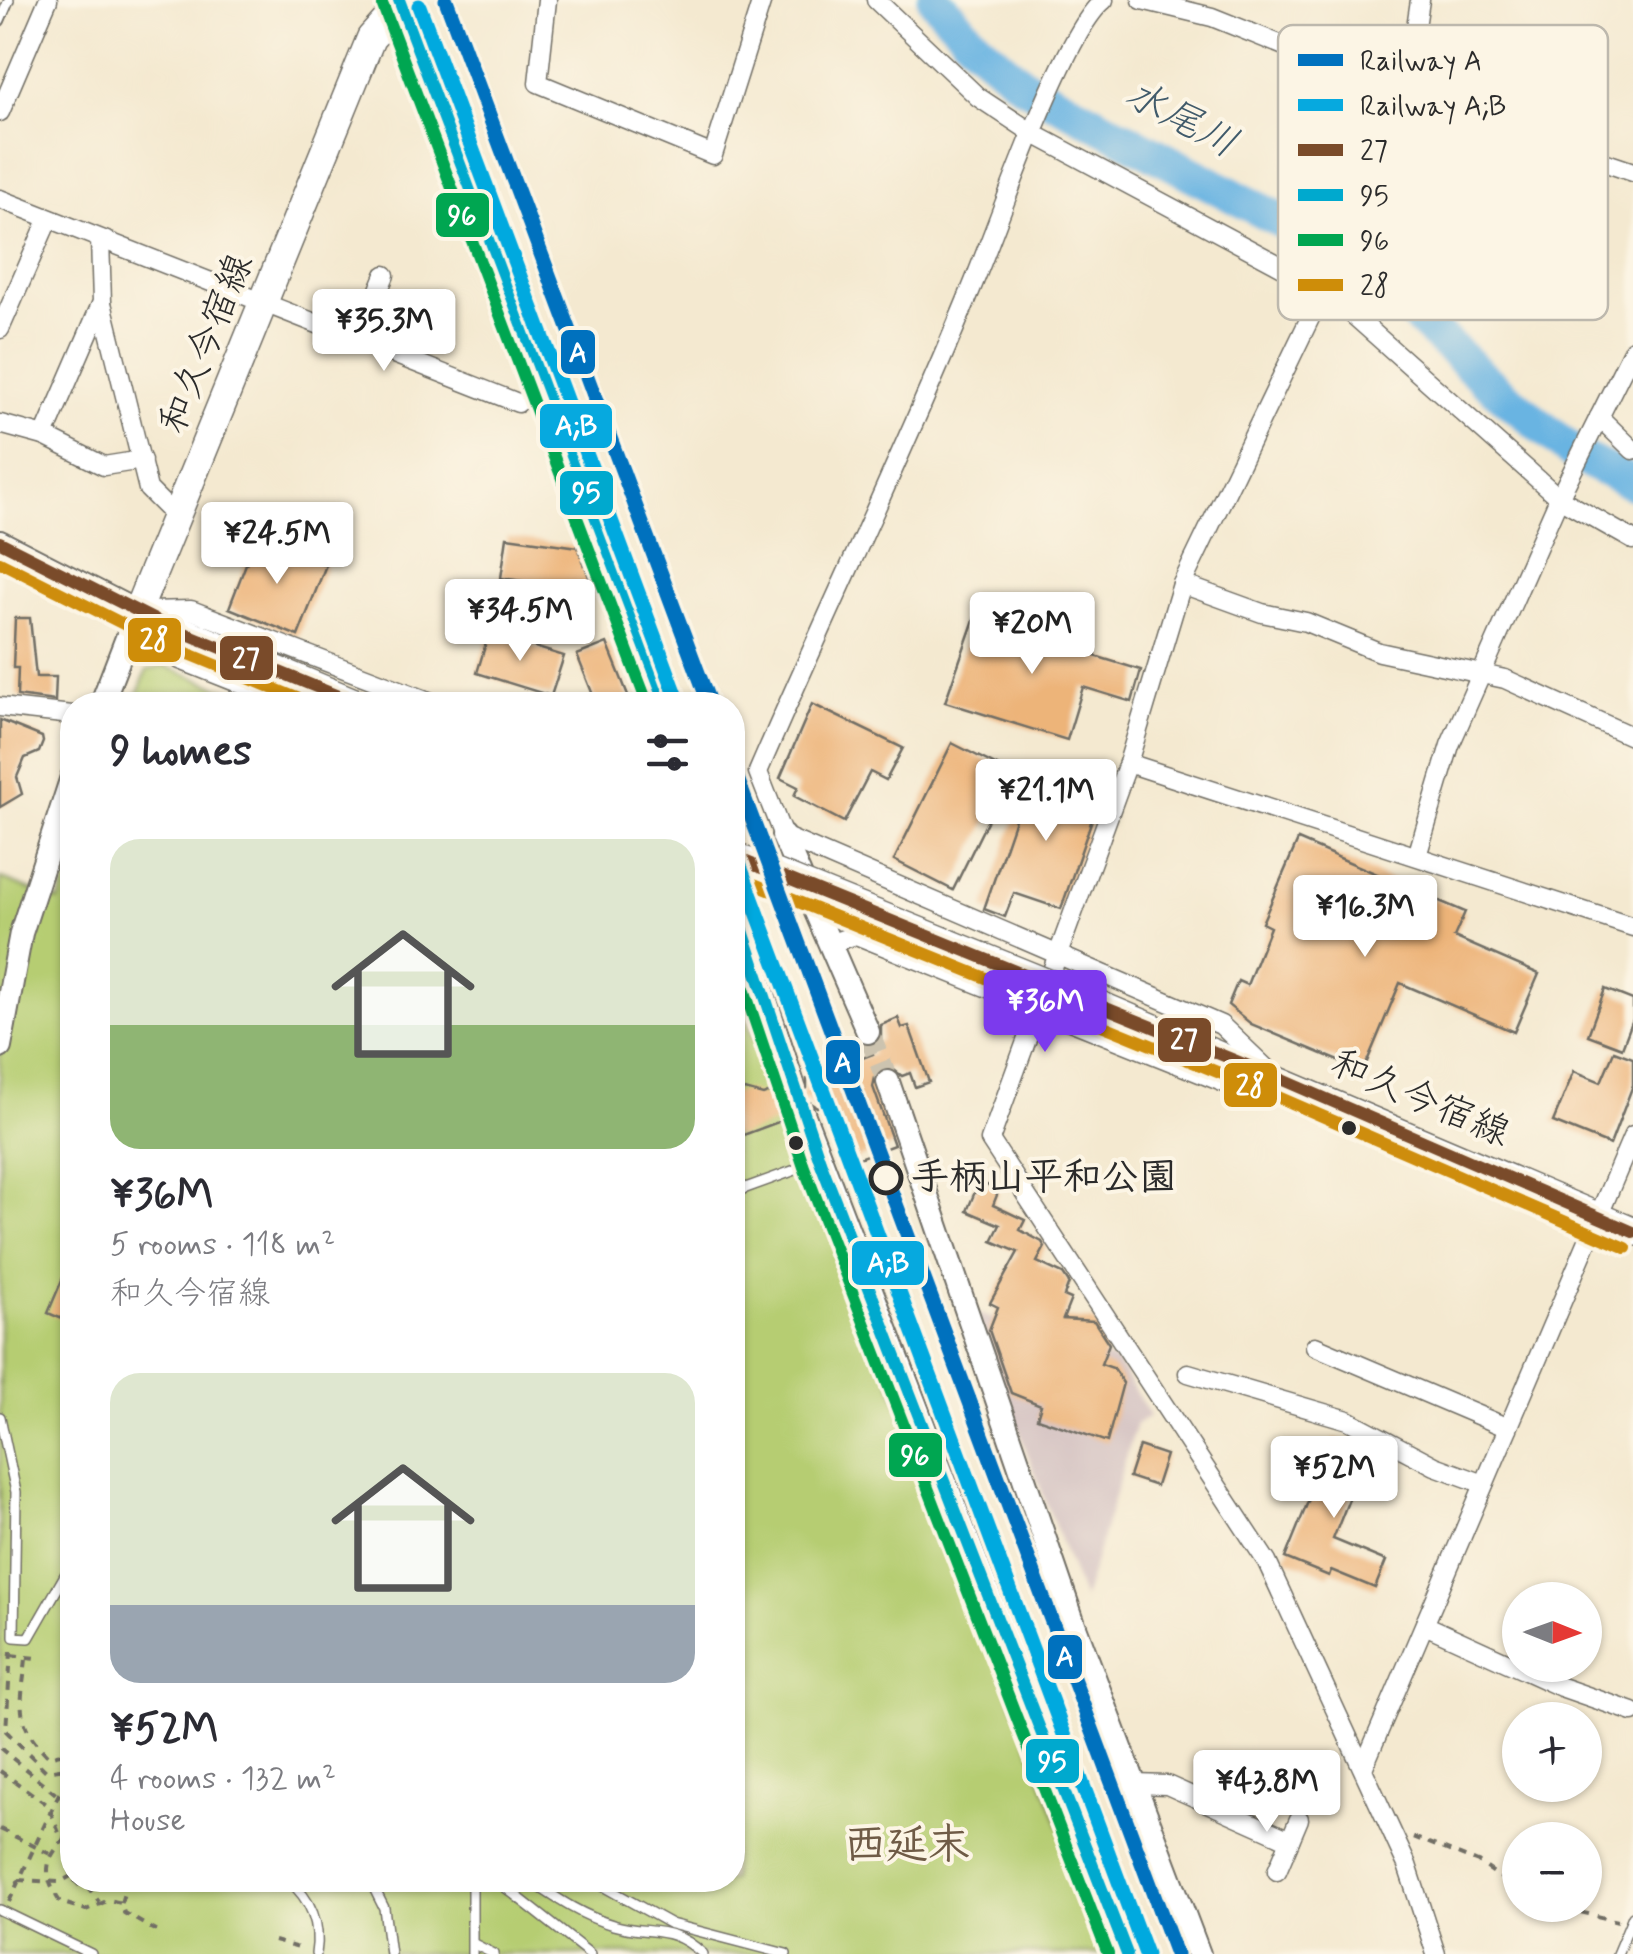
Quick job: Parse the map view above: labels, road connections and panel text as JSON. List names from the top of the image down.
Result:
{
  "streets": {
    "main road": ["和久今宿線"]
  },
  "districts": ["西延末"],
  "water": ["水尾川"],
  "places": ["手柄山平和公園"],
  "lines": [
    "rail line A",
    "transit line 95",
    "rail line A;B",
    "transit line 96",
    "transit line 27",
    "transit line 28"
  ],
  "legend": [
    "Railway A",
    "Railway A;B",
    "27",
    "95",
    "96",
    "28"
  ],
  "north": "right",
  "page": {
    "price": [
      "¥35.3M",
      "¥24.5M",
      "¥34.5M",
      "¥20M",
      "¥21.1M",
      "¥16.3M",
      "¥36M",
      "¥52M",
      "¥43.8M"
    ],
    "heading": "9 homes",
    "list": [
      {
        "name": "¥36M",
        "note": "5 rooms · 118 m² · 和久今宿線"
      },
      {
        "name": "¥52M",
        "note": "4 rooms · 132 m² · House"
      }
    ],
    "map_buttons": ["+", "−"]
  }
}
